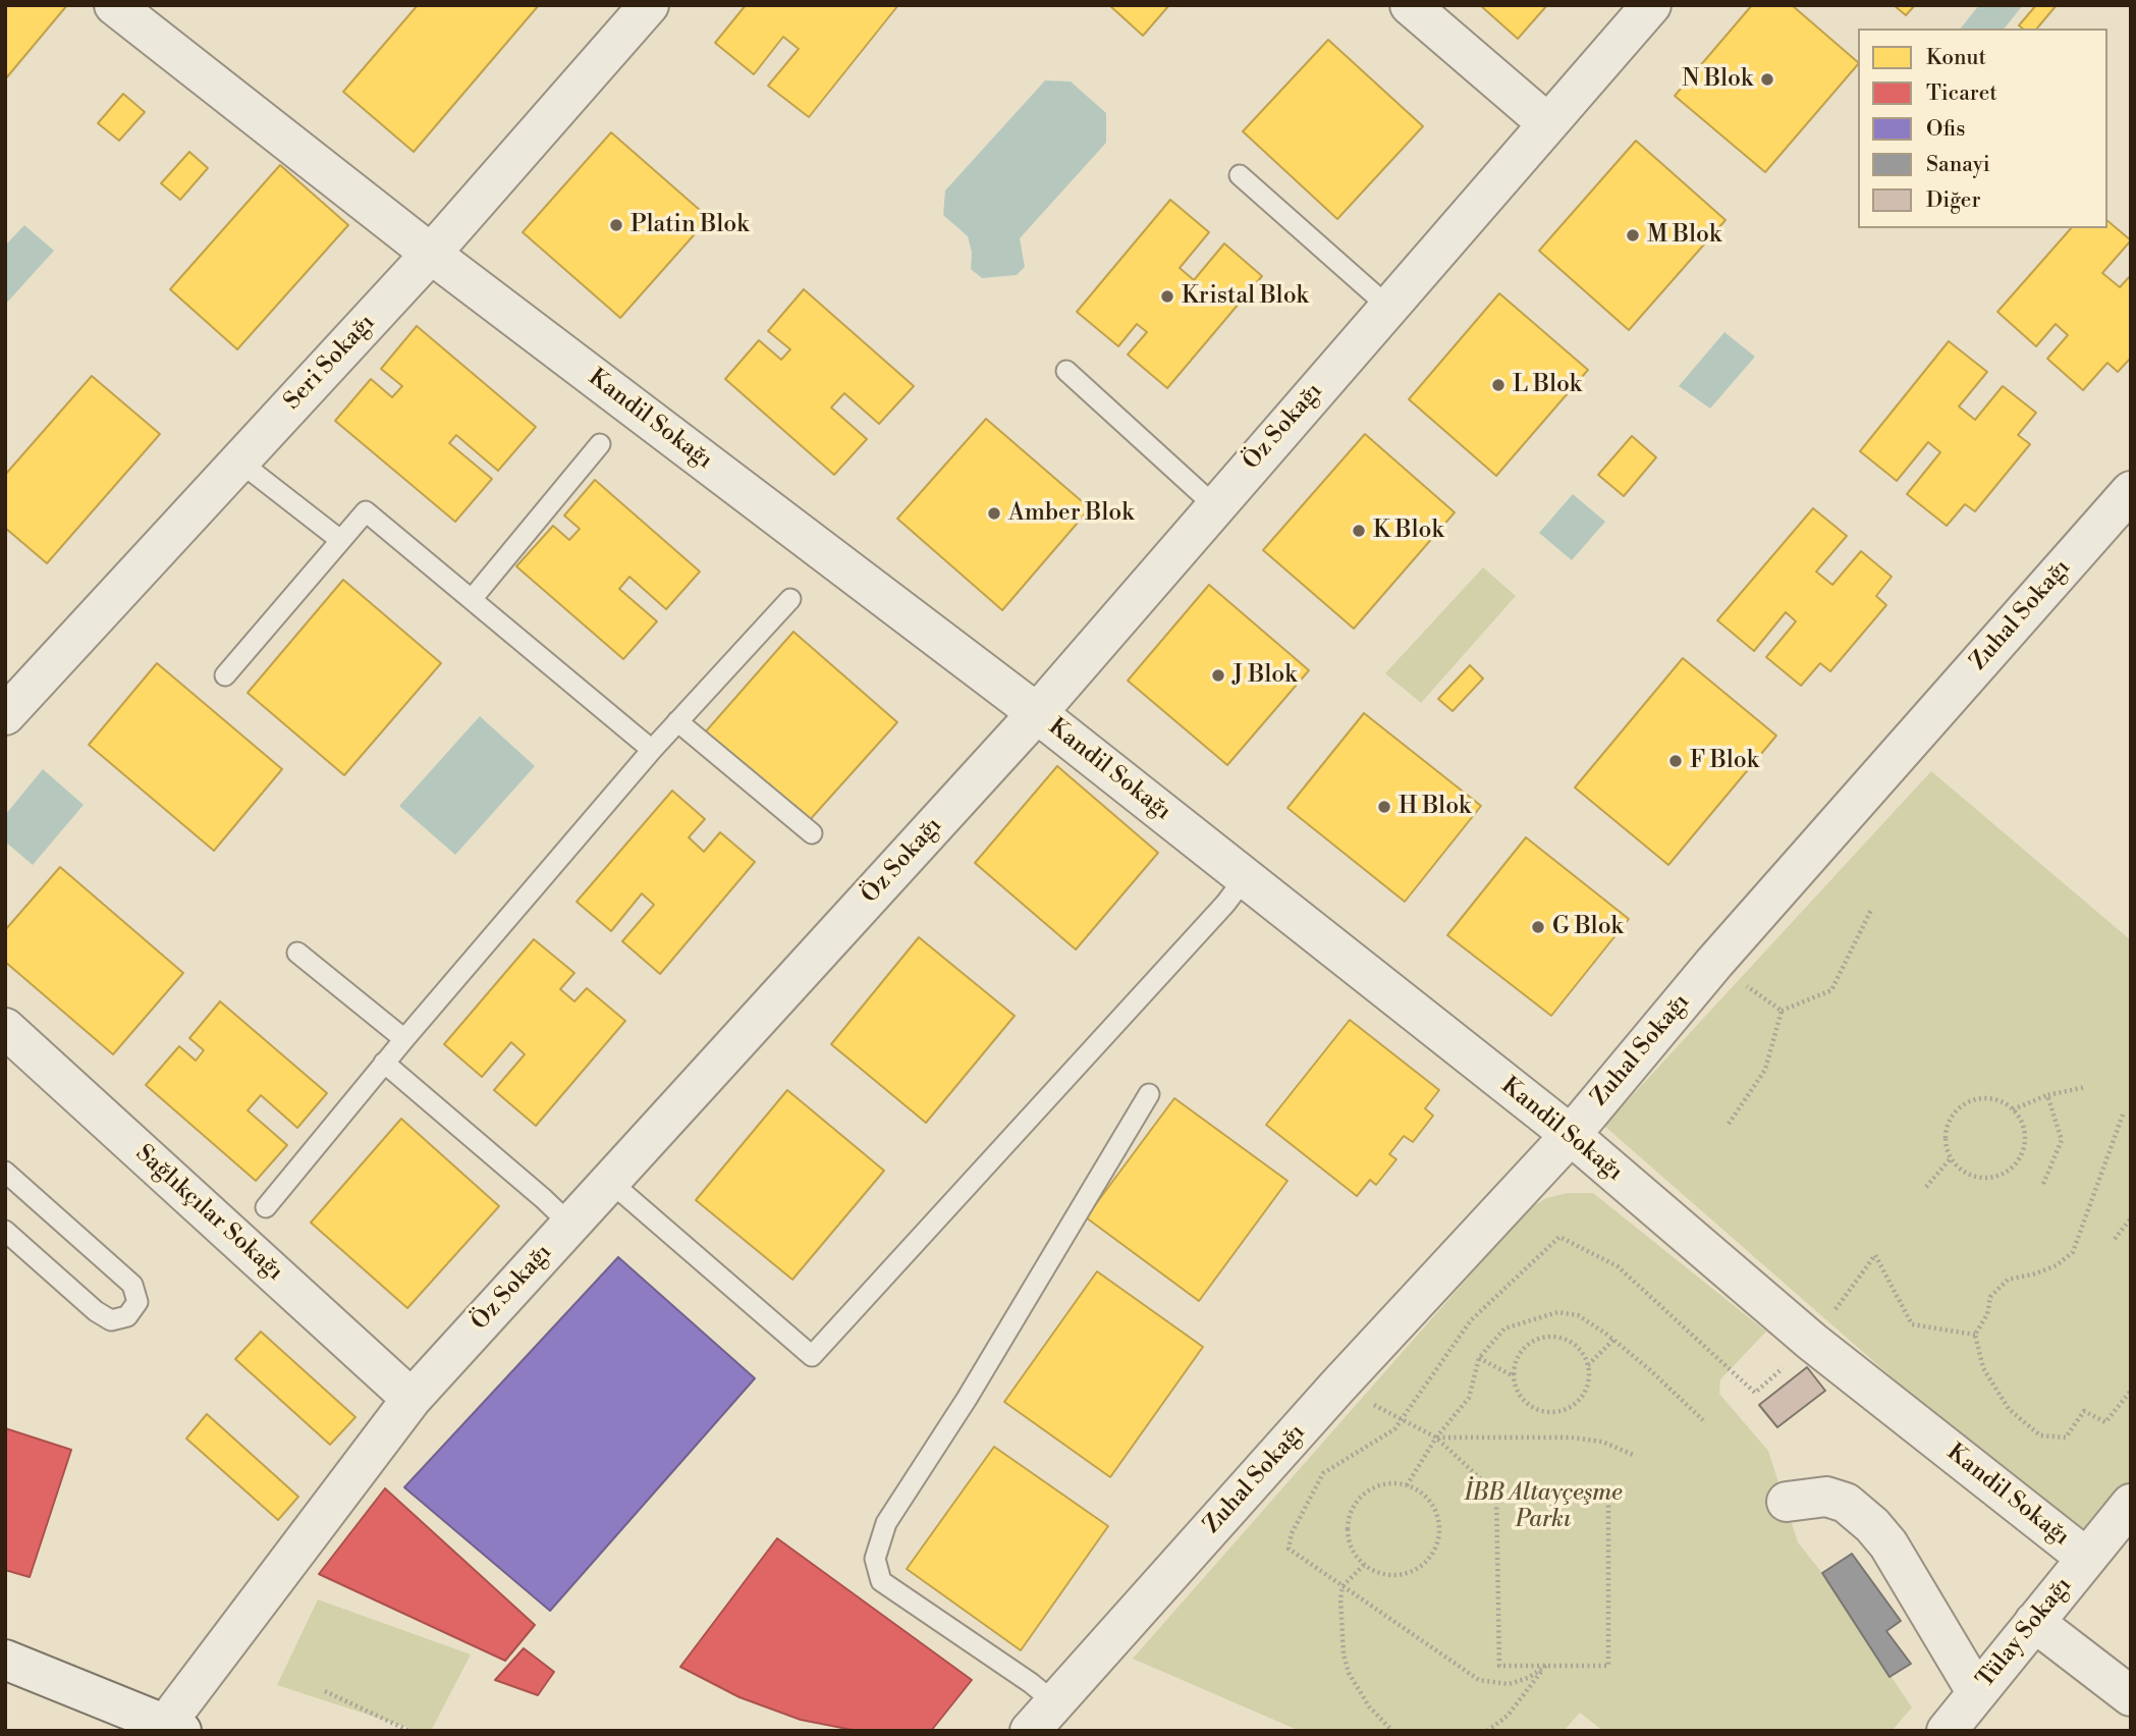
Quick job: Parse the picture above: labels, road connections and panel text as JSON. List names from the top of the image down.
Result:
{
  "streets": {
    "street": [
      "Seri Sokağı",
      "Kandil Sokağı",
      "Öz Sokağı",
      "Zuhal Sokağı",
      "Sağlıkçılar Sokağı",
      "Tülay Sokağı"
    ]
  },
  "crossings": [
    ["Seri Sokağı", "Kandil Sokağı"],
    ["Kandil Sokağı", "Öz Sokağı"],
    ["Kandil Sokağı", "Zuhal Sokağı"],
    ["Kandil Sokağı", "Tülay Sokağı"],
    ["Öz Sokağı", "Sağlıkçılar Sokağı"]
  ],
  "parks": ["İBB Altayçeşme Parkı"],
  "places": [
    "N Blok",
    "Platin Blok",
    "M Blok",
    "Kristal Blok",
    "L Blok",
    "Amber Blok",
    "K Blok",
    "J Blok",
    "F Blok",
    "H Blok",
    "G Blok"
  ],
  "legend": [
    "Konut",
    "Ticaret",
    "Ofis",
    "Sanayi",
    "Diğer"
  ]
}
